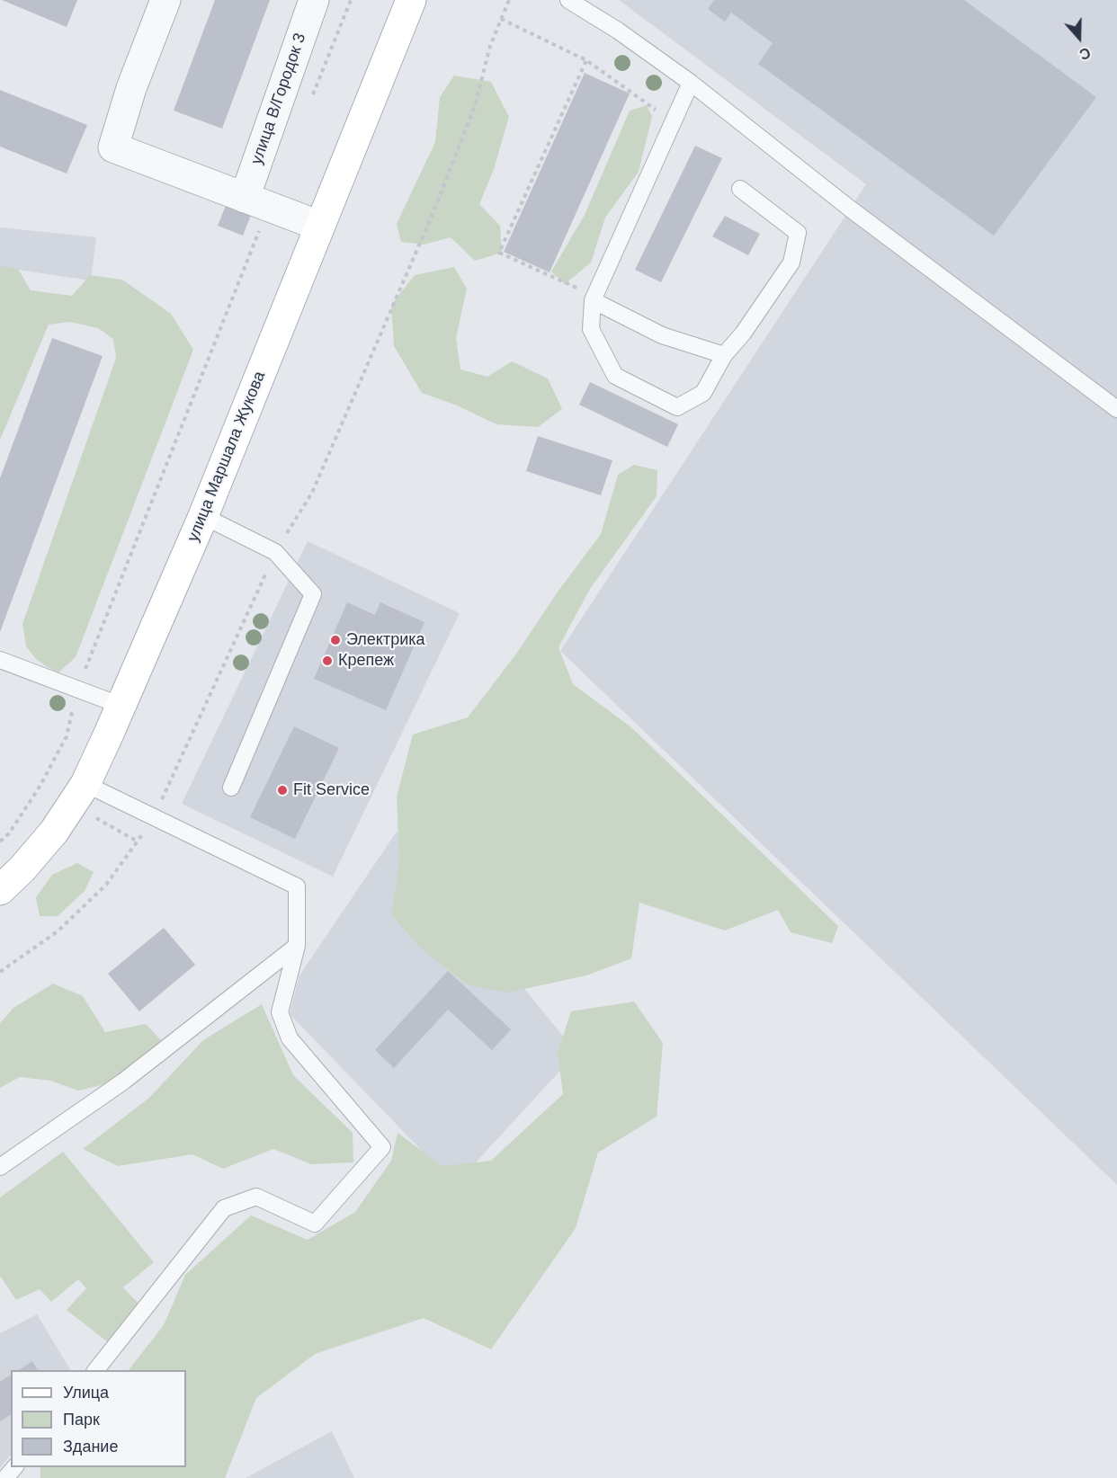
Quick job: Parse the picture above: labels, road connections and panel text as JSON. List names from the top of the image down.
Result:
{
  "streets": {
    "main road": ["улица Маршала Жукова"],
    "street": ["улица В/Городок 3"]
  },
  "places": ["Электрика", "Крепеж", "Fit Service"],
  "legend": ["Улица", "Парк", "Здание"],
  "north": "bottom"
}
